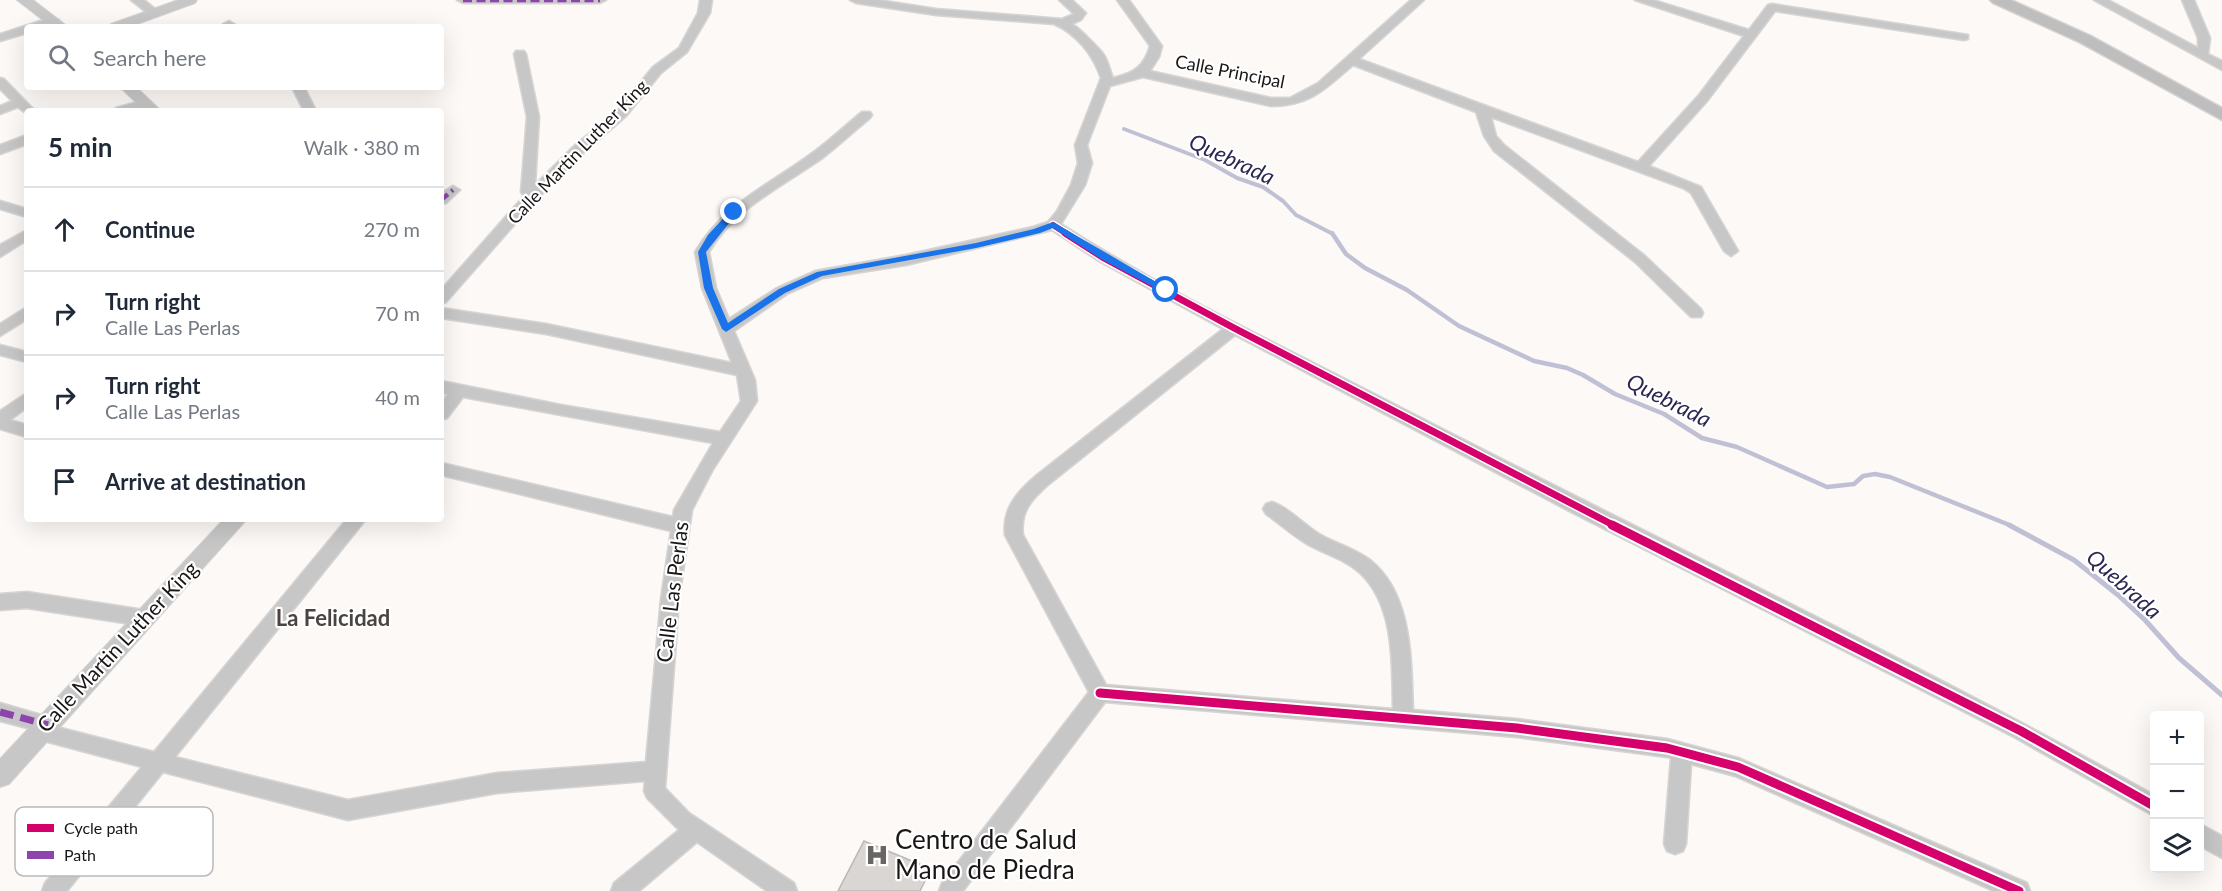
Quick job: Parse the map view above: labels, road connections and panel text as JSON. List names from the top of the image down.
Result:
{
  "streets": {
    "street": ["Calle Principal", "Calle Martin Luther King", "Calle Las Perlas"]
  },
  "districts": ["La Felicidad"],
  "water": ["Quebrada"],
  "places": {
    "hospital": ["Centro de Salud Mano de Piedra"]
  },
  "legend": ["Cycle path", "Path"],
  "page": {
    "search": "Search here",
    "heading": ["5 min", "Walk · 380 m"],
    "list": [
      ["Continue", "270 m"],
      ["Turn right", "Calle Las Perlas", "70 m"],
      ["Turn right", "Calle Las Perlas", "40 m"],
      "Arrive at destination"
    ],
    "map_buttons": ["+", "−"]
  }
}
